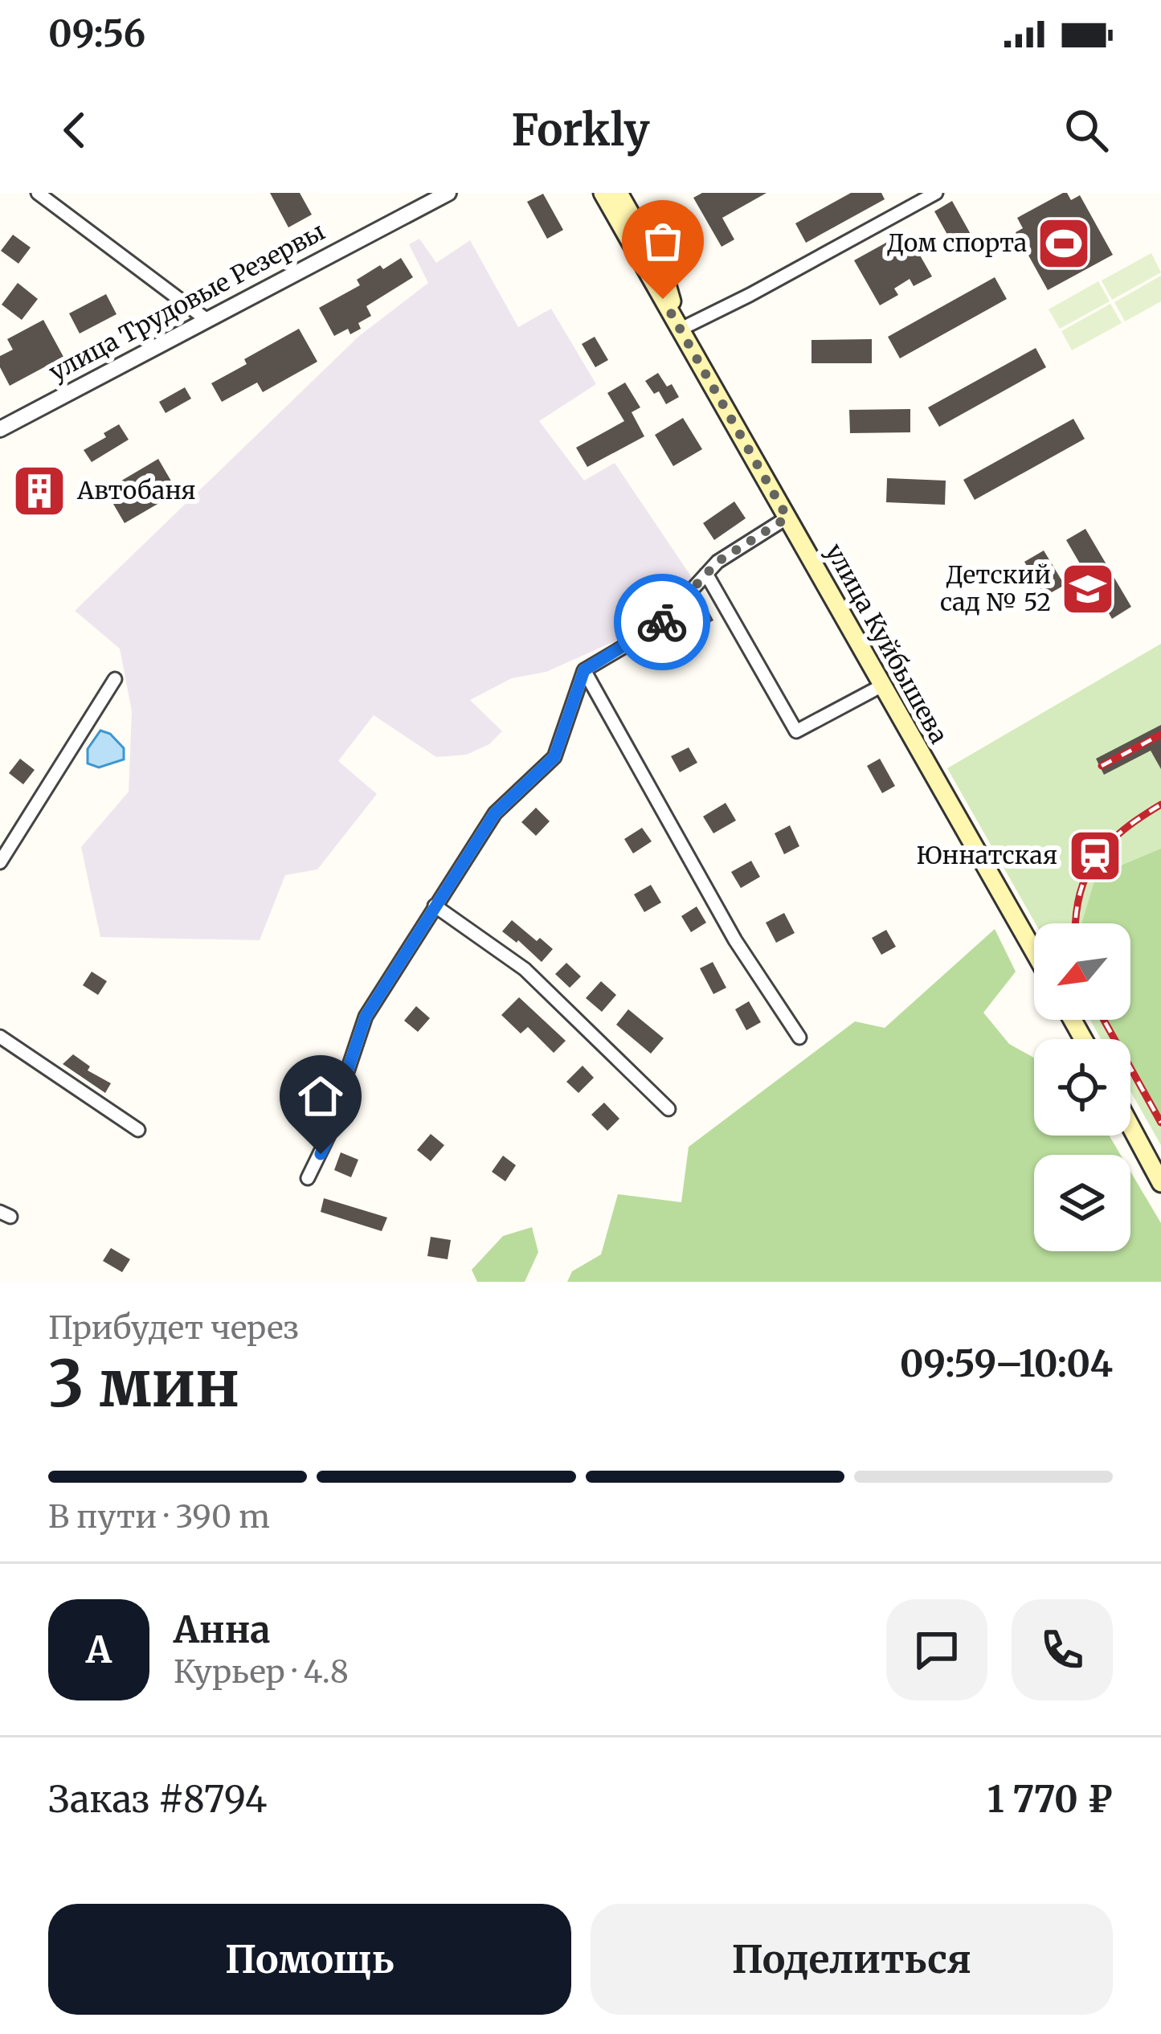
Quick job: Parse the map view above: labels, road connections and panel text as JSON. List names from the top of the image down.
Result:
{
  "streets": {
    "main road": ["улица Куйбышева"],
    "street": ["улица Трудовые Резервы"]
  },
  "places": {
    "sports": ["Дом спорта"],
    "building": ["Автобаня"],
    "school or university": ["Детский сад № 52"],
    "station": ["Юннатская"]
  },
  "north": "bottom left",
  "page": {
    "status": "09:56",
    "header": "Forkly",
    "heading": ["3 мин", "Прибудет через", "09:59–10:04"],
    "panel": [
      "Анна",
      "Курьер · 4.8",
      "Заказ #8794",
      "1 770 ₽"
    ],
    "bar": "В пути · 390 m",
    "round": "А",
    "buttons": ["Помощь", "Поделиться"]
  }
}
